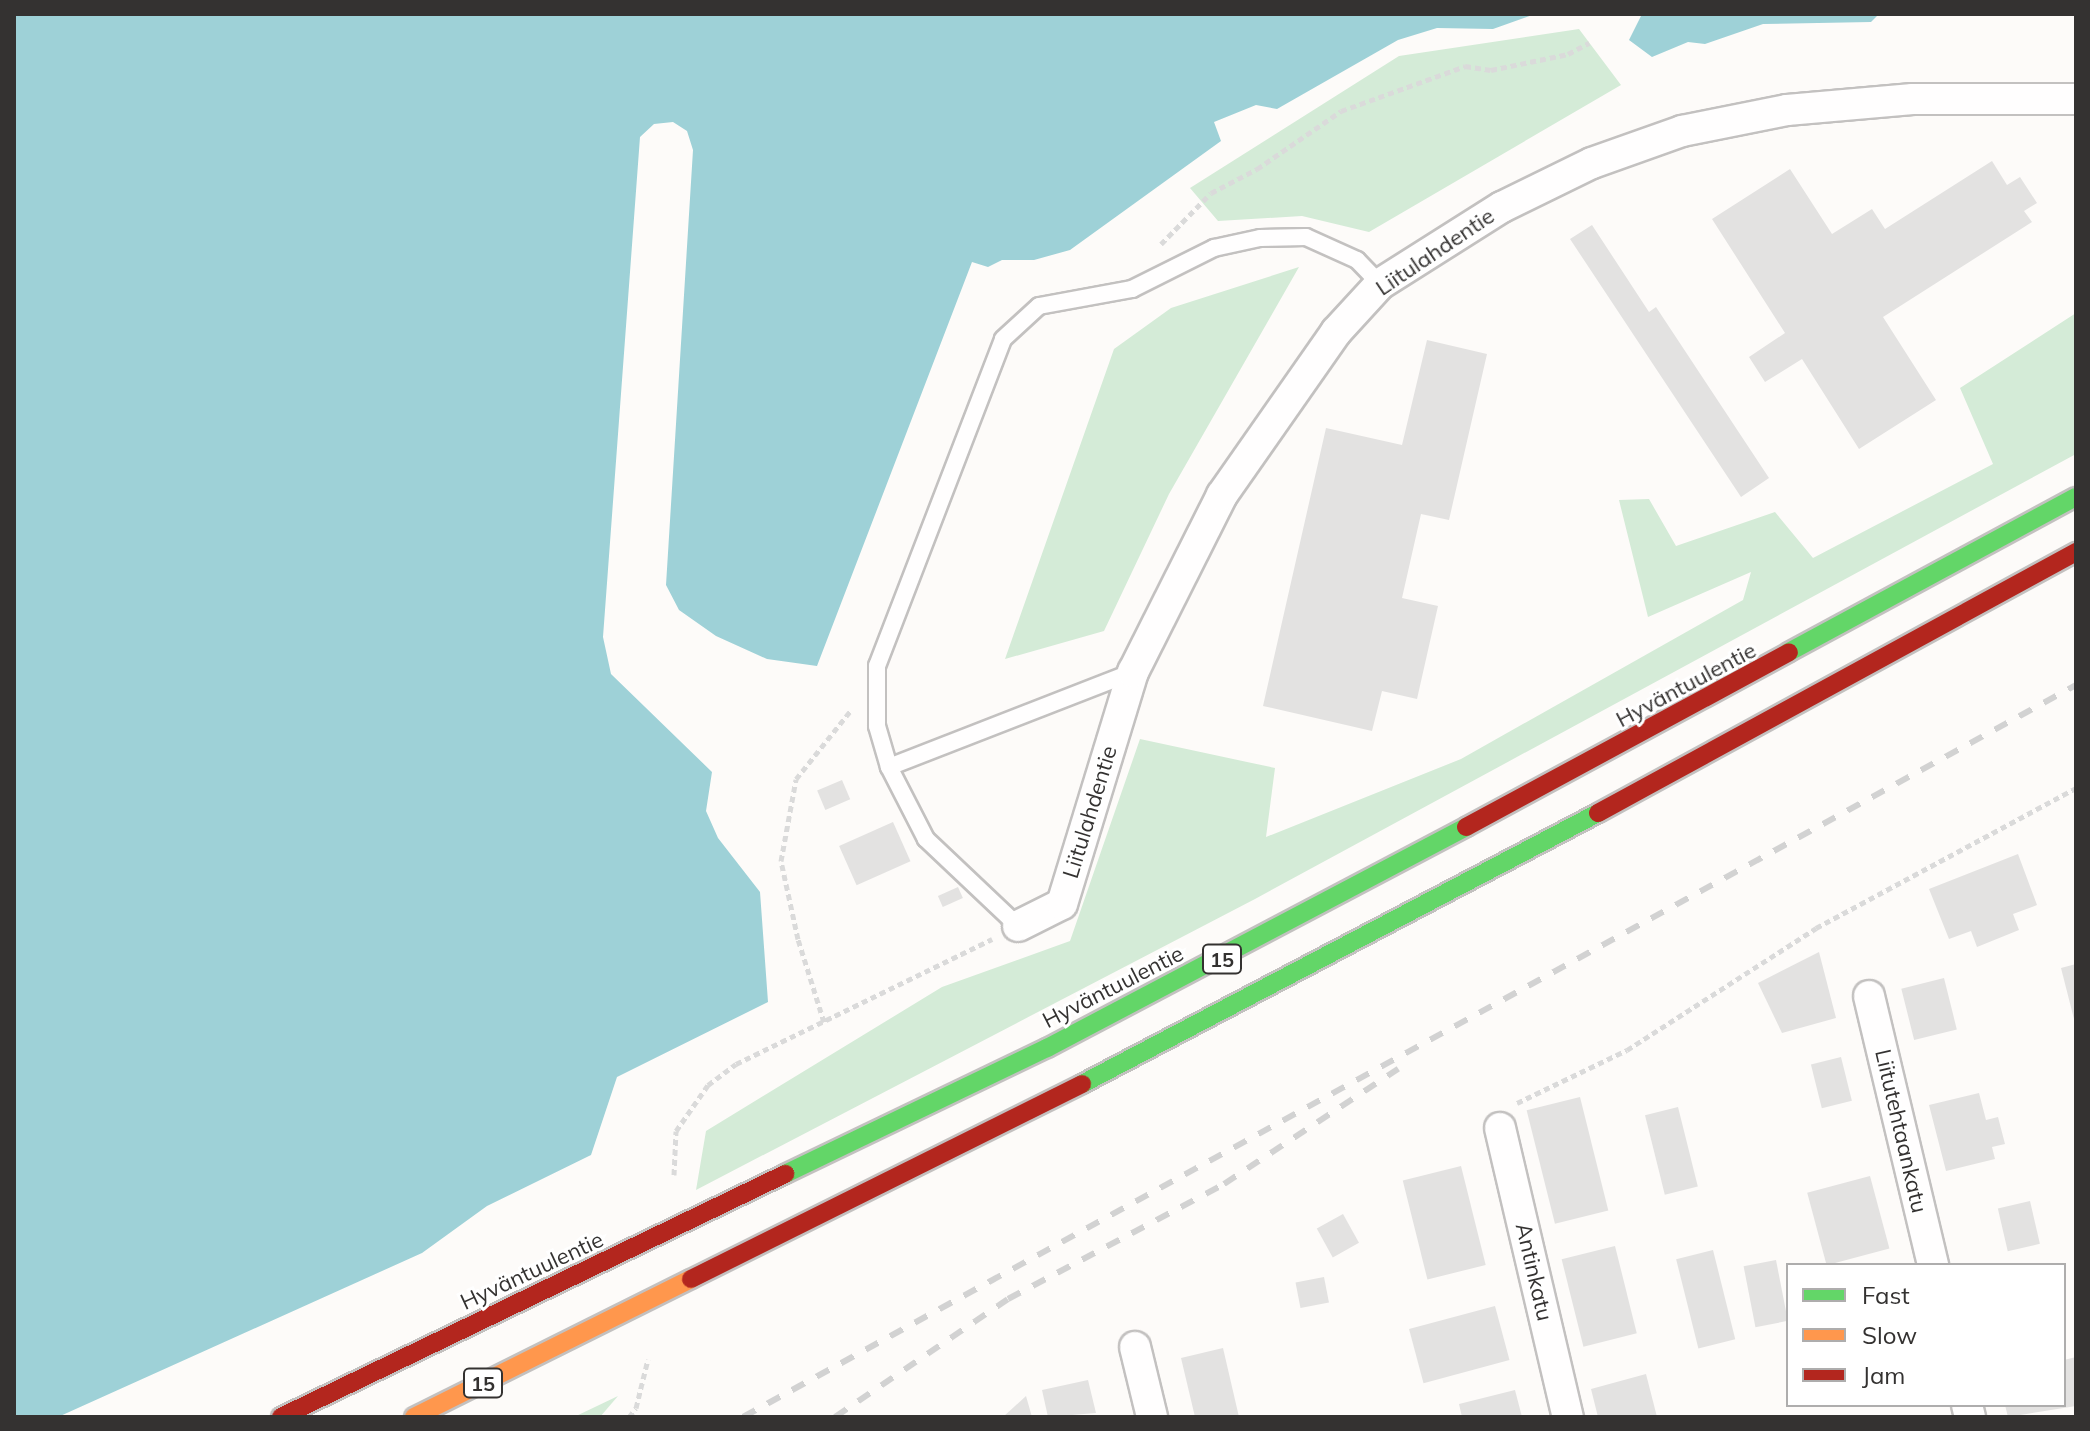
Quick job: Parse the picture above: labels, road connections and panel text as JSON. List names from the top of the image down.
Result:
{
  "streets": {
    "highway": ["Hyväntuulentie", "15"],
    "street": ["Liitulahdentie", "Liitutehtaankatu", "Antinkatu"]
  },
  "legend": ["Fast", "Slow", "Jam"]
}
